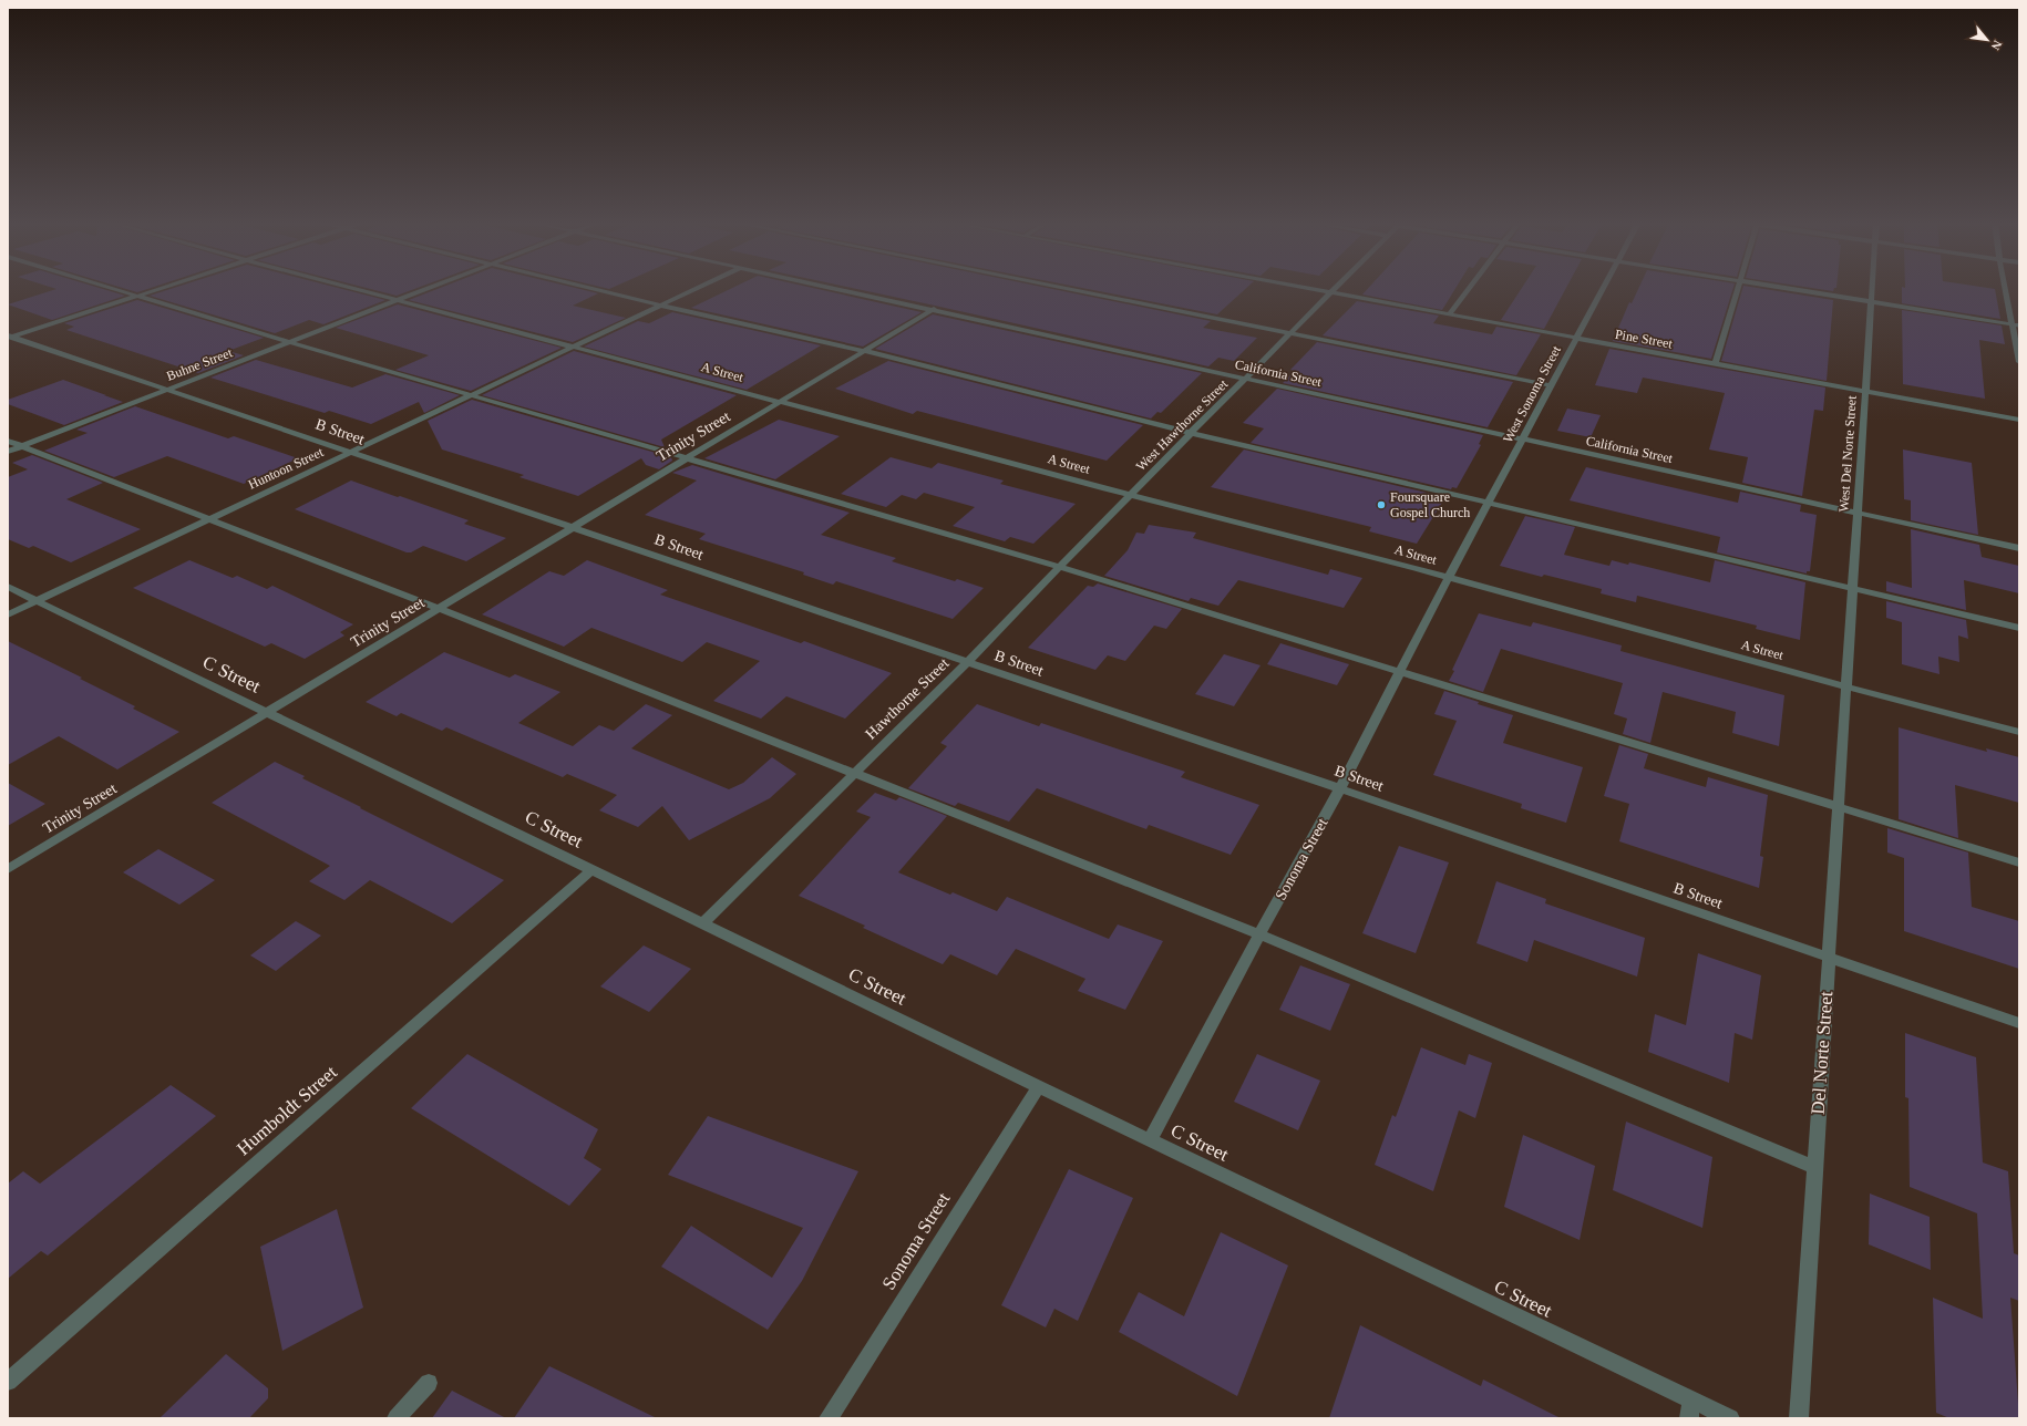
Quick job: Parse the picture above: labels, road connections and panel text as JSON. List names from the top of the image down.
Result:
{
  "streets": {
    "street": [
      "Pine Street",
      "Buhne Street",
      "A Street",
      "California Street",
      "West Sonoma Street",
      "West Hawthorne Street",
      "B Street",
      "Trinity Street",
      "West Del Norte Street",
      "Huntoon Street",
      "C Street",
      "Hawthorne Street",
      "Sonoma Street",
      "Del Norte Street",
      "Humboldt Street"
    ]
  },
  "crossings": [
    ["Pine Street", "West Sonoma Street"],
    ["Pine Street", "West Hawthorne Street"],
    ["Pine Street", "West Del Norte Street"],
    ["Buhne Street", "A Street"],
    ["Buhne Street", "B Street"],
    ["A Street", "West Sonoma Street"],
    ["A Street", "West Hawthorne Street"],
    ["A Street", "Trinity Street"],
    ["A Street", "West Del Norte Street"],
    ["A Street", "Huntoon Street"],
    ["A Street", "Hawthorne Street"],
    ["A Street", "Sonoma Street"],
    ["A Street", "Del Norte Street"],
    ["California Street", "West Sonoma Street"],
    ["California Street", "West Hawthorne Street"],
    ["California Street", "Trinity Street"],
    ["California Street", "West Del Norte Street"],
    ["West Sonoma Street", "Sonoma Street"],
    ["West Hawthorne Street", "Hawthorne Street"],
    ["B Street", "Trinity Street"],
    ["B Street", "Huntoon Street"],
    ["B Street", "Hawthorne Street"],
    ["B Street", "Sonoma Street"],
    ["B Street", "Del Norte Street"],
    ["Trinity Street", "C Street"],
    ["West Del Norte Street", "Del Norte Street"],
    ["Huntoon Street", "C Street"],
    ["C Street", "Hawthorne Street"],
    ["C Street", "Sonoma Street"],
    ["C Street", "Humboldt Street"]
  ],
  "places": ["Foursquare Gospel Church"],
  "north": "bottom right"
}
